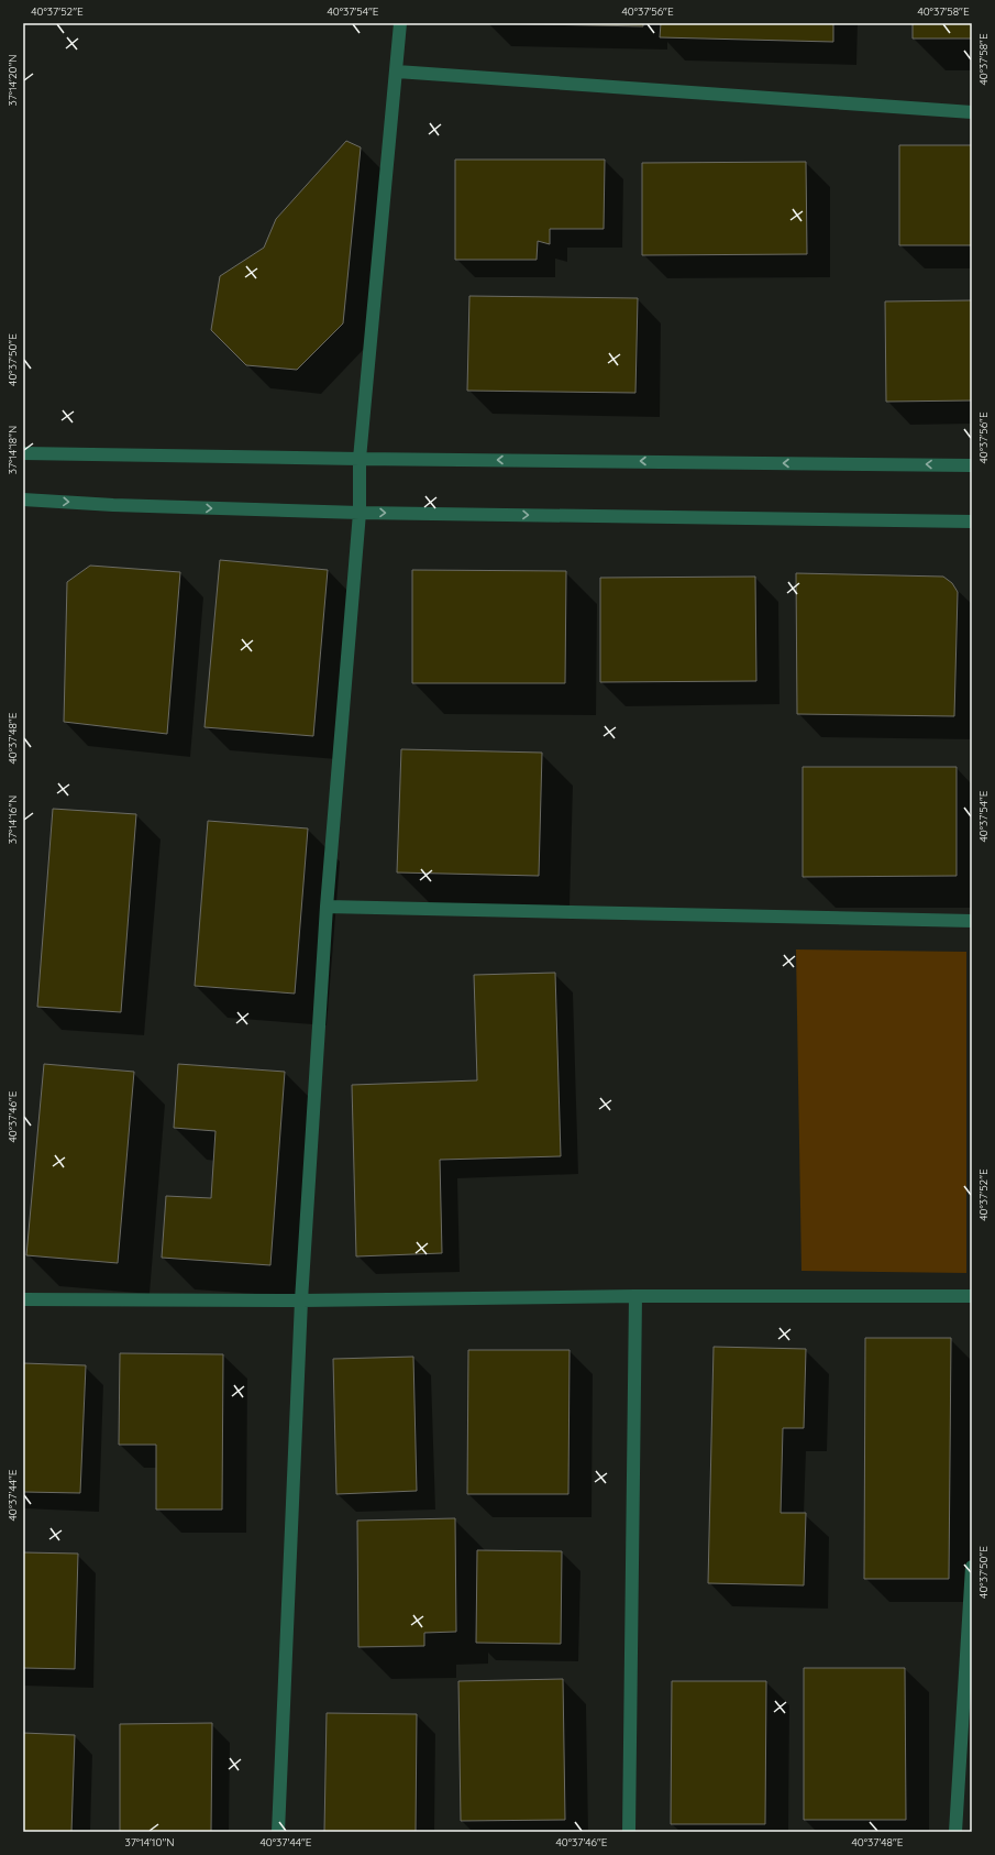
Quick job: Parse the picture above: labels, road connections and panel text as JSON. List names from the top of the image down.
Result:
{
  "coordinates": [
    "40°37'52\"E",
    "40°37'54\"E",
    "40°37'56\"E",
    "40°37'58\"E",
    "37°14'20\"N",
    "40°37'50\"E",
    "37°14'18\"N",
    "40°37'48\"E",
    "37°14'16\"N",
    "40°37'46\"E",
    "40°37'44\"E",
    "37°14'10\"N"
  ]
}
